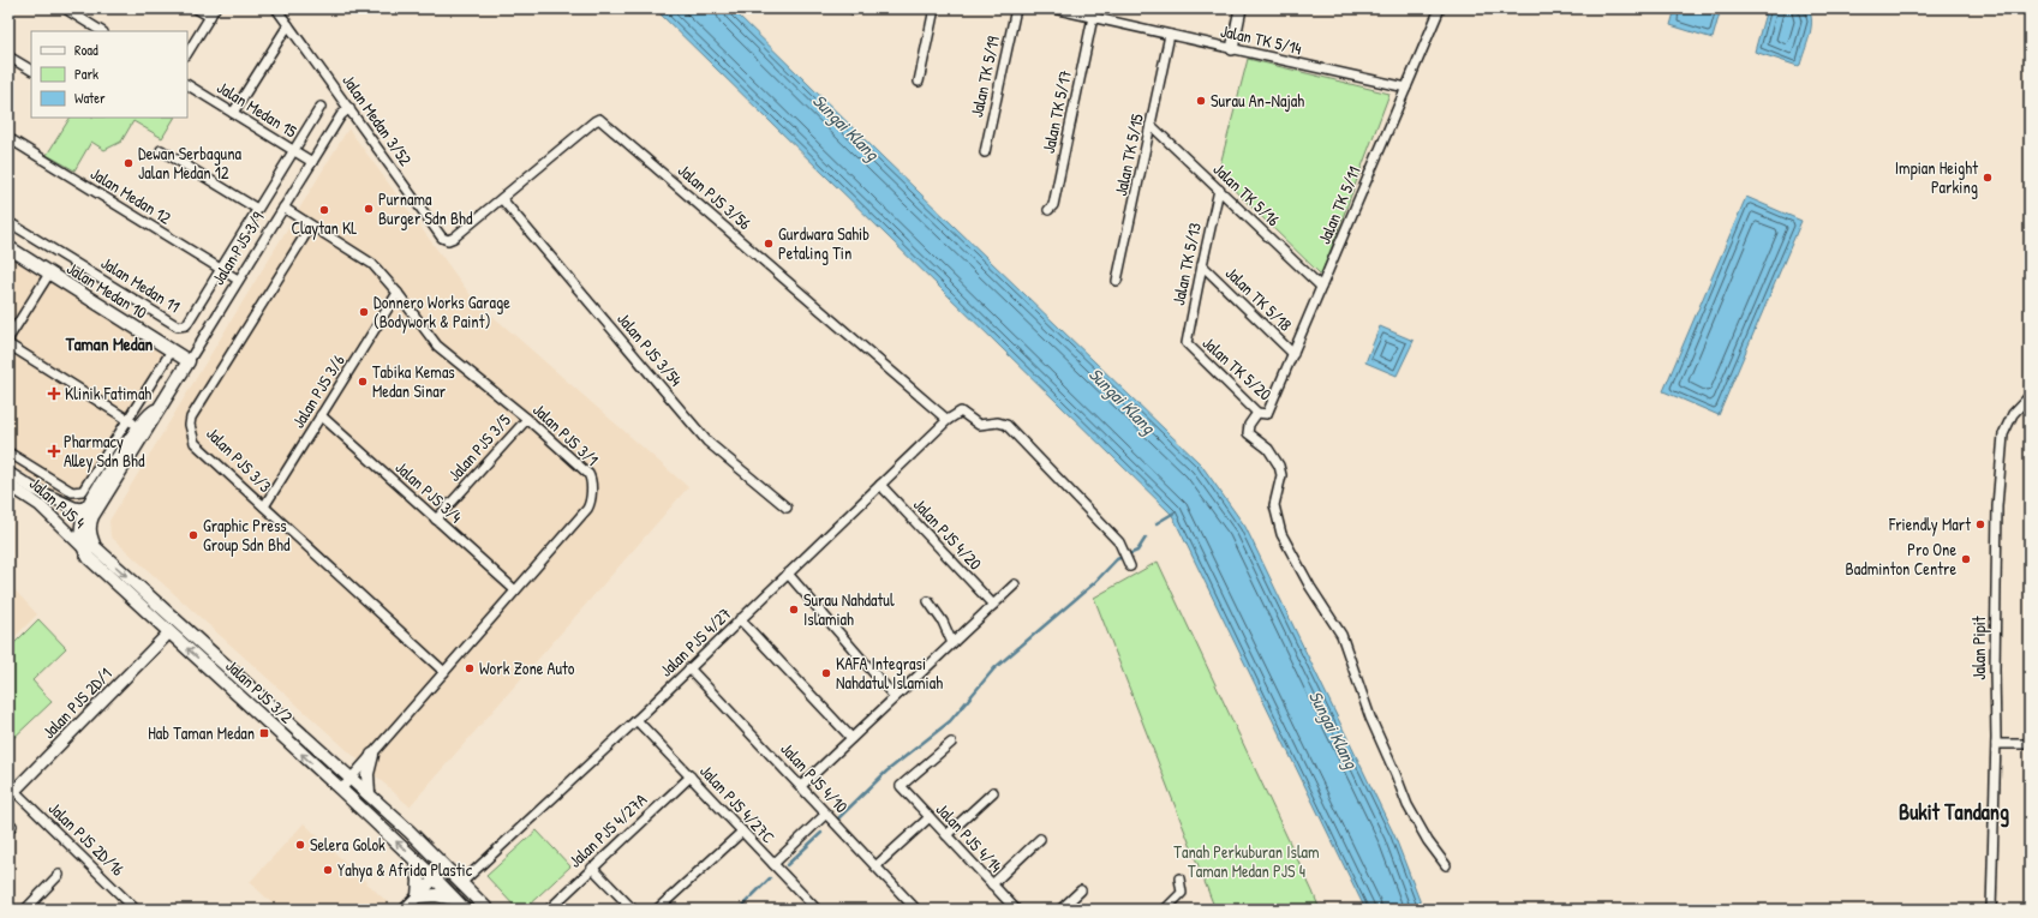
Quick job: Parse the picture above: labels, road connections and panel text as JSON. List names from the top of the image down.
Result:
{
  "streets": {
    "main road": ["Jalan PJS 3/9", "Jalan Medan 10", "Jalan PJS 3/2"],
    "street": [
      "Jalan TK 5/14",
      "Jalan TK 5/19",
      "Jalan Medan 15",
      "Jalan TK 5/17",
      "Jalan Medan 3/52",
      "Jalan TK 5/15",
      "Jalan TK 5/16",
      "Jalan Medan 12",
      "Jalan PJS 3/56",
      "Jalan TK 5/11",
      "Jalan TK 5/13",
      "Jalan Medan 11",
      "Jalan TK 5/18",
      "Jalan PJS 3/54",
      "Jalan TK 5/20",
      "Jalan PJS 3/6",
      "Jalan PJS 3/1",
      "Jalan PJS 3/5",
      "Jalan PJS 3/3",
      "Jalan PJS 3/4",
      "Jalan PJS 4",
      "Jalan PJS 4/20",
      "Jalan PJS 4/27",
      "Jalan Pipit",
      "Jalan PJS 2D/1",
      "Jalan PJS 4/10",
      "Jalan PJS 4/27C",
      "Jalan PJS 4/27A",
      "Jalan PJS 4/14",
      "Jalan PJS 2D/16"
    ]
  },
  "crossings": [
    ["Jalan TK 5/14", "Jalan TK 5/17"],
    ["Jalan TK 5/14", "Jalan TK 5/15"],
    ["Jalan TK 5/14", "Jalan TK 5/11"],
    ["Jalan Medan 15", "Jalan PJS 3/9"],
    ["Jalan Medan 15", "Jalan Medan 11"],
    ["Jalan Medan 3/52", "Jalan PJS 3/56"],
    ["Jalan Medan 3/52", "Jalan PJS 3/9"],
    ["Jalan Medan 3/52", "Jalan PJS 3/54"],
    ["Jalan TK 5/15", "Jalan TK 5/16"],
    ["Jalan TK 5/16", "Jalan TK 5/11"],
    ["Jalan TK 5/16", "Jalan TK 5/13"],
    ["Jalan Medan 12", "Jalan PJS 3/9"],
    ["Jalan Medan 12", "Jalan Medan 11"],
    ["Jalan PJS 3/56", "Jalan PJS 3/54"],
    ["Jalan PJS 3/56", "Jalan PJS 4/27"],
    ["Jalan TK 5/11", "Jalan TK 5/18"],
    ["Jalan TK 5/11", "Jalan TK 5/20"],
    ["Jalan PJS 3/9", "Jalan Medan 10"],
    ["Jalan PJS 3/9", "Jalan PJS 3/1"],
    ["Jalan PJS 3/9", "Jalan PJS 4"],
    ["Jalan PJS 3/9", "Jalan PJS 3/2"],
    ["Jalan TK 5/13", "Jalan TK 5/18"],
    ["Jalan TK 5/13", "Jalan TK 5/20"],
    ["Jalan PJS 3/6", "Jalan PJS 3/1"],
    ["Jalan PJS 3/6", "Jalan PJS 3/3"],
    ["Jalan PJS 3/6", "Jalan PJS 3/4"],
    ["Jalan PJS 3/1", "Jalan PJS 3/5"],
    ["Jalan PJS 3/1", "Jalan PJS 3/3"],
    ["Jalan PJS 3/1", "Jalan PJS 3/4"],
    ["Jalan PJS 3/1", "Jalan PJS 3/2"],
    ["Jalan PJS 3/5", "Jalan PJS 3/4"],
    ["Jalan PJS 4", "Jalan PJS 3/2"],
    ["Jalan PJS 4/20", "Jalan PJS 4/27"],
    ["Jalan PJS 4/27", "Jalan PJS 3/2"],
    ["Jalan PJS 4/27", "Jalan PJS 4/10"],
    ["Jalan PJS 4/27", "Jalan PJS 4/27C"],
    ["Jalan PJS 3/2", "Jalan PJS 2D/1"],
    ["Jalan PJS 2D/1", "Jalan PJS 2D/16"],
    ["Jalan PJS 4/27C", "Jalan PJS 4/27A"]
  ],
  "districts": ["Taman Medan", "Bukit Tandang"],
  "water": ["Sungai Klang"],
  "parks": ["Tanah Perkuburan Islam Taman Medan PJS 4"],
  "places": {
    "other": [
      "Surau An-Najah",
      "Dewan Serbaguna Jalan Medan 12",
      "Impian Height Parking",
      "Purnama Burger Sdn Bhd",
      "Claytan KL",
      "Gurdwara Sahib Petaling Tin",
      "Donnero Works Garage (Bodywork & Paint)",
      "Tabika Kemas Medan Sinar",
      "Friendly Mart",
      "Graphic Press Group Sdn Bhd",
      "Pro One Badminton Centre",
      "Surau Nahdatul Islamiah",
      "Work Zone Auto",
      "KAFA Integrasi Nahdatul Islamiah",
      "Selera Golok",
      "Yahya & Afrida Plastic"
    ],
    "health": ["Klinik Fatimah", "Pharmacy Alley Sdn Bhd"],
    "transit": ["Hab Taman Medan"]
  },
  "legend": ["Road", "Park", "Water"]
}
